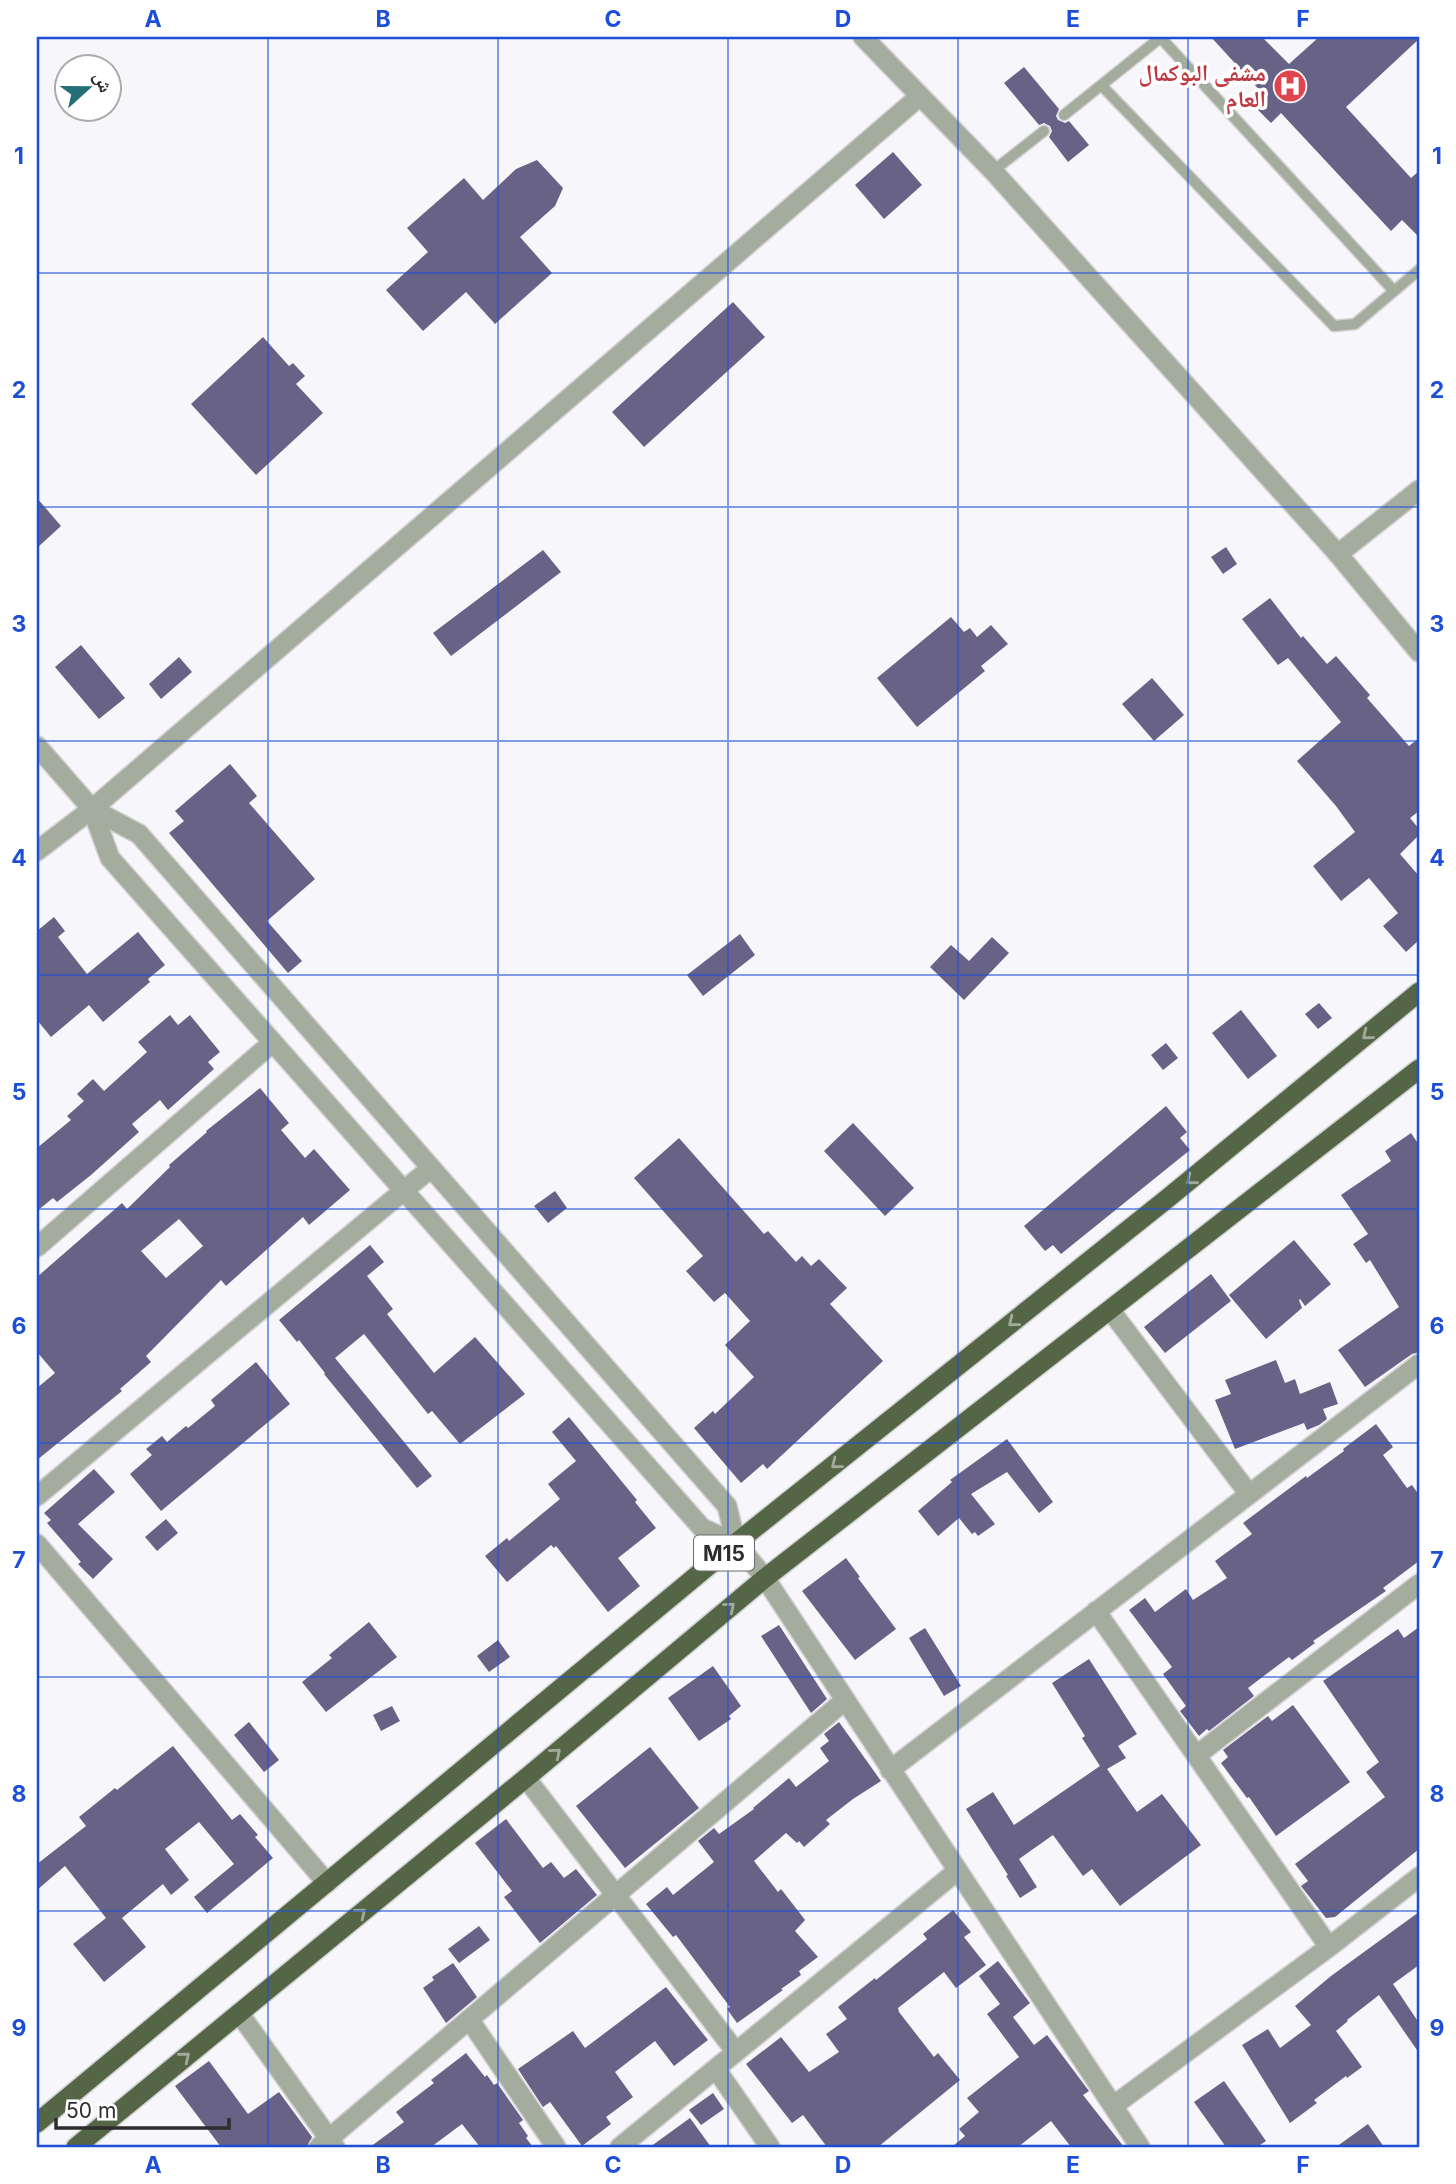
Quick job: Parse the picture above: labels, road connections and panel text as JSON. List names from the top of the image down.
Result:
{
  "streets": {
    "highway": ["M15"]
  },
  "places": {
    "hospital": ["مشفى البوكمال العام"]
  },
  "scale_bar": "50 m",
  "north": "right",
  "grid": {
    "columns": [
      "A",
      "B",
      "C",
      "D",
      "E",
      "F"
    ],
    "rows": [
      "1",
      "2",
      "3",
      "4",
      "5",
      "6",
      "7",
      "8",
      "9"
    ]
  }
}
